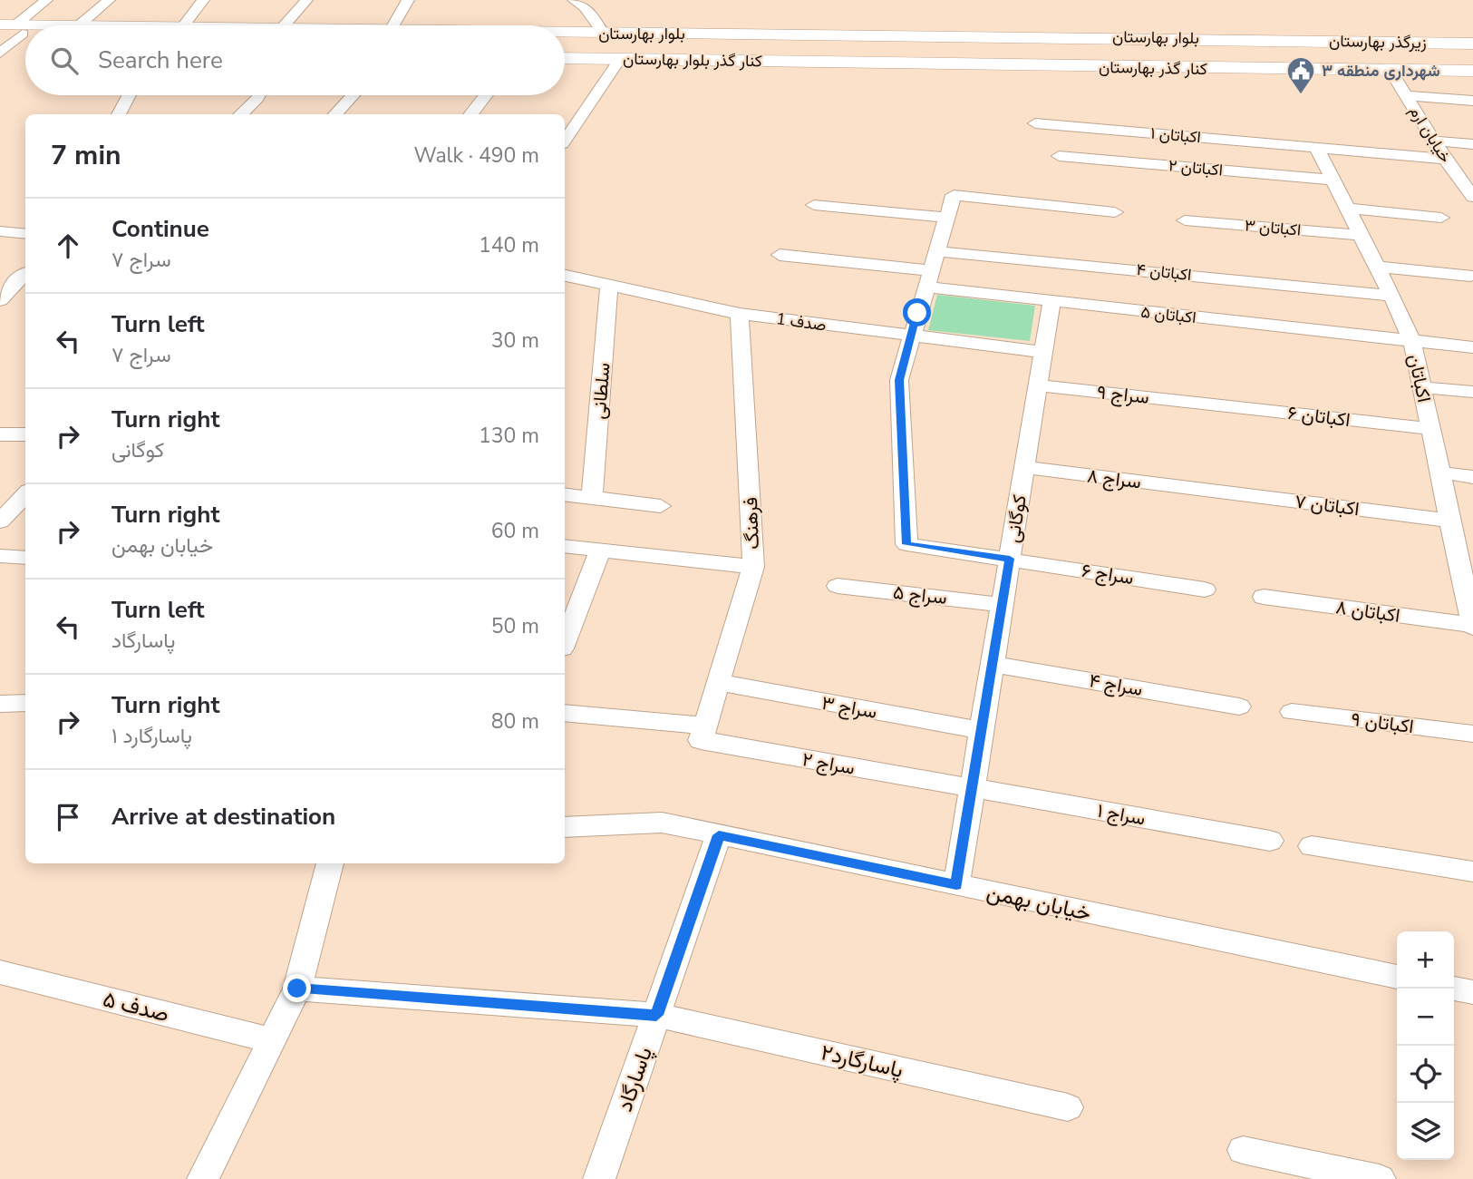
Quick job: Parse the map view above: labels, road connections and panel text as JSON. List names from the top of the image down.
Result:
{
  "streets": {
    "main road": [
      "بلوار بهارستان",
      "زیرگذر بهارستان",
      "کنار گذر بلوار بهارستان",
      "کنار گذر بهارستان"
    ],
    "street": [
      "خیابان ارم",
      "اکباتان ۱",
      "اکباتان ۲",
      "اکباتان ۳",
      "اکباتان ۴",
      "اکباتان ۵",
      "صدف 1",
      "اکباتان",
      "سلطانی",
      "سراج ۹",
      "اکباتان ۶",
      "سراج ۸",
      "اکباتان ۷",
      "کوگانی",
      "فرهنگ",
      "سراج ۶",
      "سراج ۵",
      "اکباتان ۸",
      "سراج ۴",
      "سراج ۳",
      "اکباتان ۹",
      "سراج ۲",
      "سراج ۱",
      "خیابان بهمن",
      "صدف ۵",
      "پاسارگارد۲",
      "پاسارگاد"
    ]
  },
  "crossings": [
    ["بلوار بهارستان", "زیرگذر بهارستان"],
    ["کنار گذر بلوار بهارستان", "کنار گذر بهارستان"],
    ["کنار گذر بهارستان", "خیابان ارم"],
    ["خیابان ارم", "اکباتان ۱"],
    ["اکباتان ۱", "اکباتان"],
    ["اکباتان ۲", "اکباتان"],
    ["اکباتان ۳", "اکباتان"],
    ["اکباتان ۴", "اکباتان"],
    ["اکباتان ۵", "اکباتان"],
    ["اکباتان ۵", "کوگانی"],
    ["صدف 1", "سلطانی"],
    ["صدف 1", "کوگانی"],
    ["صدف 1", "فرهنگ"],
    ["صدف 1", "سراج ۶"],
    ["اکباتان", "اکباتان ۶"],
    ["اکباتان", "اکباتان ۷"],
    ["اکباتان", "اکباتان ۸"],
    ["سراج ۹", "اکباتان ۶"],
    ["سراج ۹", "کوگانی"],
    ["سراج ۸", "اکباتان ۷"],
    ["سراج ۸", "کوگانی"],
    ["کوگانی", "سراج ۶"],
    ["کوگانی", "سراج ۵"],
    ["کوگانی", "سراج ۴"],
    ["کوگانی", "سراج ۳"],
    ["کوگانی", "سراج ۲"],
    ["کوگانی", "سراج ۱"],
    ["کوگانی", "خیابان بهمن"],
    ["فرهنگ", "سراج ۳"],
    ["فرهنگ", "سراج ۲"],
    ["سراج ۲", "سراج ۱"],
    ["خیابان بهمن", "پاسارگاد"],
    ["پاسارگارد۲", "پاسارگاد"]
  ],
  "places": {
    "public building": ["شهرداری منطقه ۳"]
  },
  "page": {
    "search": "Search here",
    "heading": ["7 min", "Walk · 490 m"],
    "list": [
      ["Continue", "سراج ۷", "140 m"],
      ["Turn left", "سراج ۷", "30 m"],
      ["Turn right", "کوگانی", "130 m"],
      ["Turn right", "خیابان بهمن", "60 m"],
      ["Turn left", "پاسارگاد", "50 m"],
      ["Turn right", "پاسارگارد ۱", "80 m"],
      "Arrive at destination"
    ],
    "map_buttons": ["+", "−"]
  }
}
